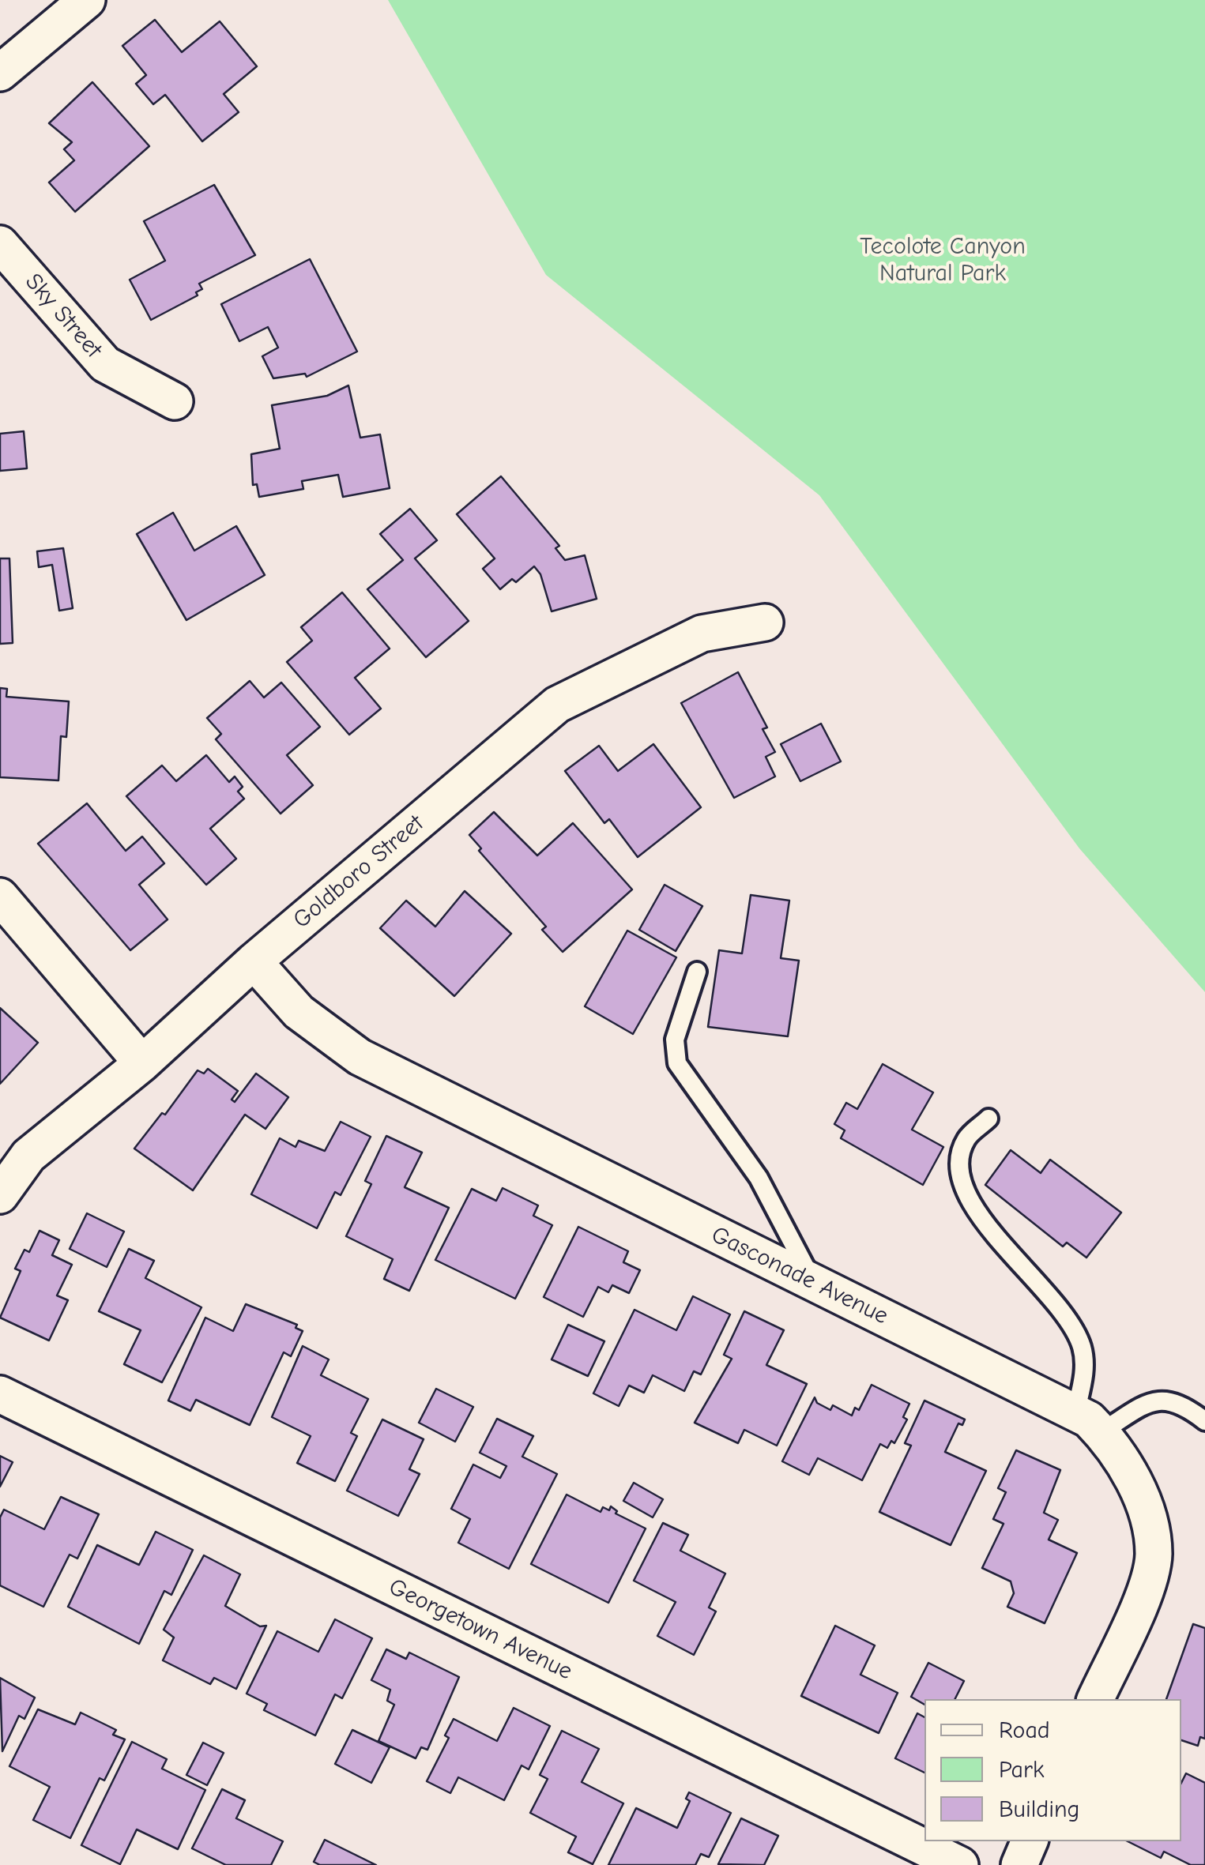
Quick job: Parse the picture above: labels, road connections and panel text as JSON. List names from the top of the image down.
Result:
{
  "streets": {
    "street": [
      "Sky Street",
      "Goldboro Street",
      "Gasconade Avenue",
      "Georgetown Avenue"
    ]
  },
  "crossings": [
    ["Goldboro Street", "Gasconade Avenue"]
  ],
  "parks": ["Tecolote Canyon Natural Park"],
  "legend": ["Road", "Park", "Building"]
}
